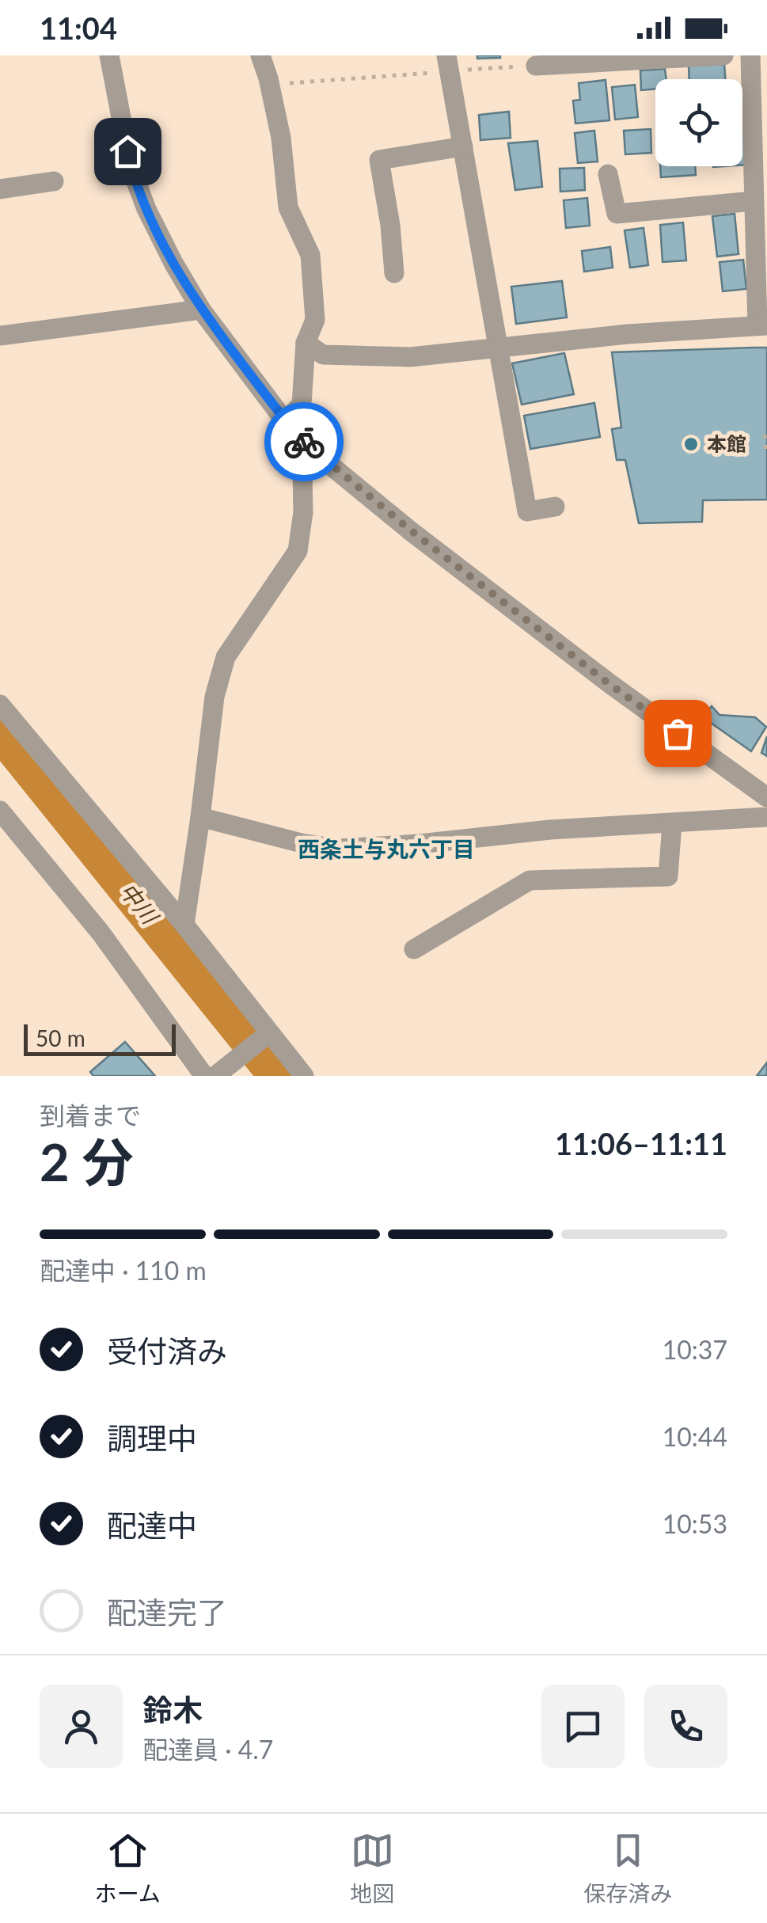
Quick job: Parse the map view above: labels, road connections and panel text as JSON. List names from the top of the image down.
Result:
{
  "districts": ["西条土与丸六丁目"],
  "water": ["中川"],
  "places": ["本館"],
  "scale_bar": "50 m",
  "page": {
    "status": "11:04",
    "scale": "50 m",
    "heading": ["2 分", "到着まで", "11:06–11:11"],
    "panel": ["鈴木", "配達員 · 4.7"],
    "bar": "配達中 · 110 m",
    "list": [
      ["受付済み", "10:37"],
      ["調理中", "10:44"],
      ["配達中", "10:53"],
      "配達完了"
    ],
    "tabs": ["ホーム", "地図", "保存済み"]
  }
}
